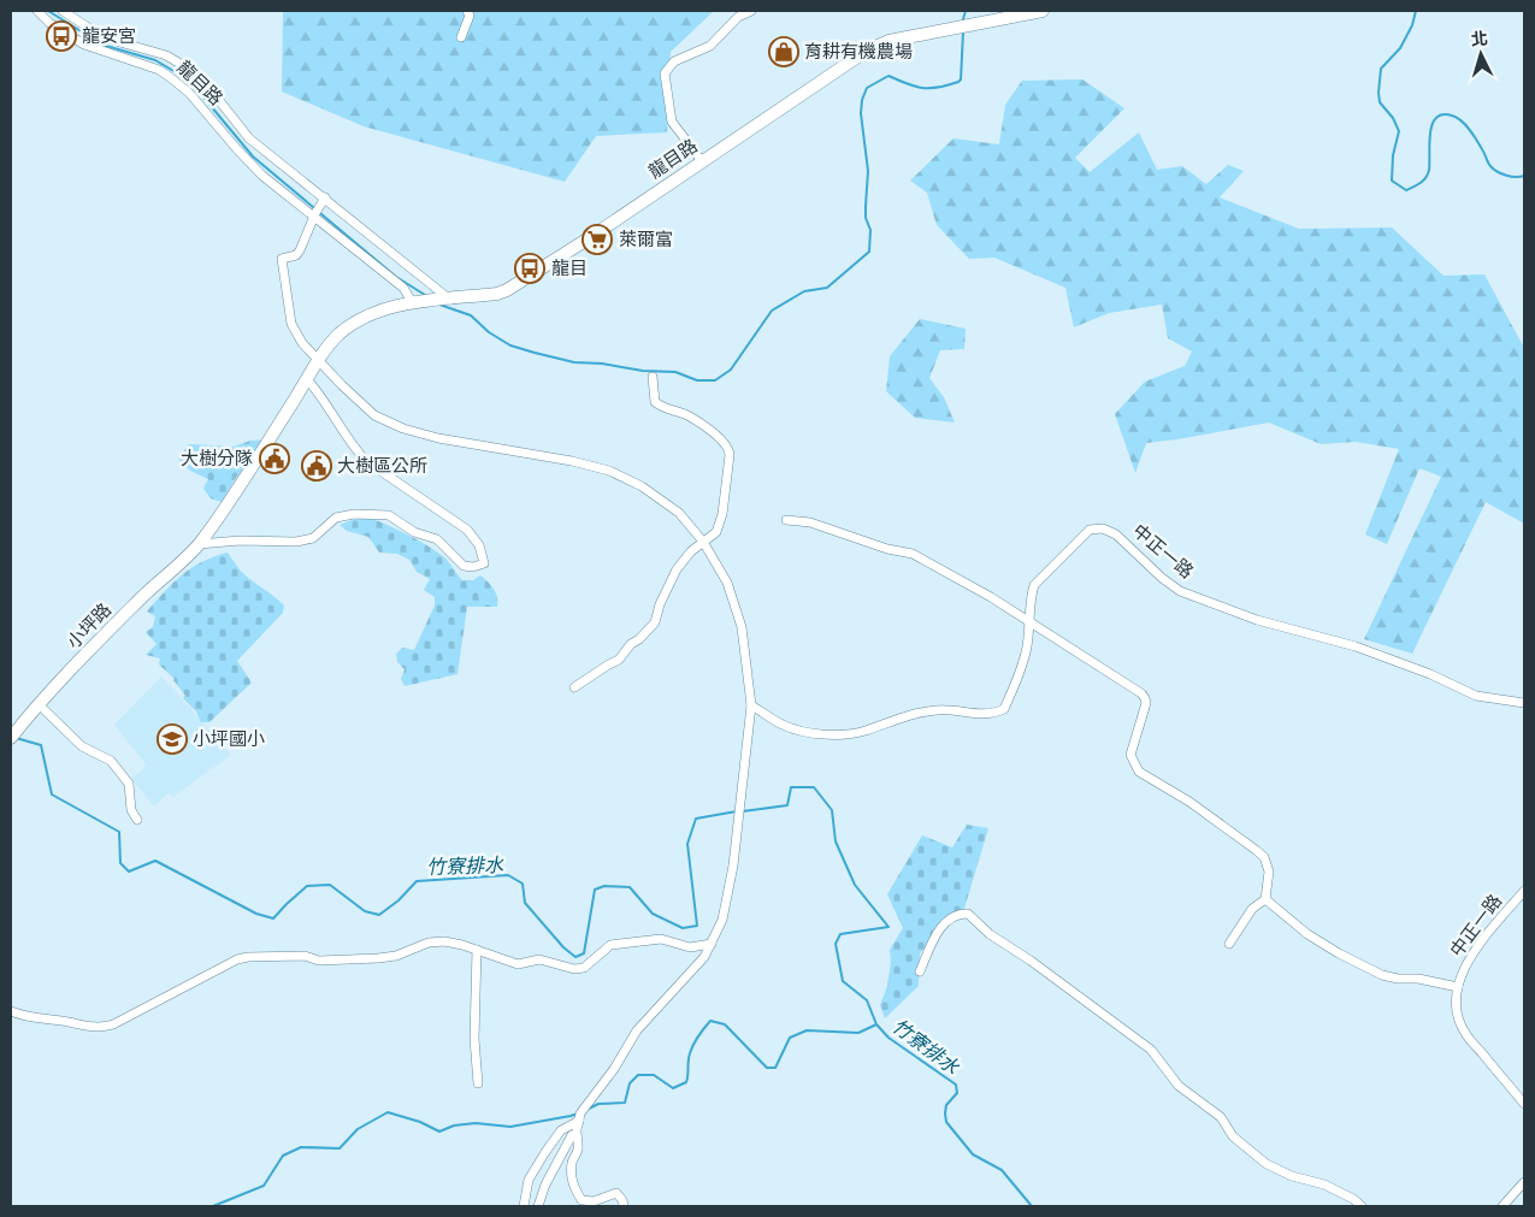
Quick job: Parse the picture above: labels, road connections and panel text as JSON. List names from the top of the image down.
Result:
{
  "streets": {
    "street": ["龍目路", "中正一路", "小坪路"]
  },
  "water": ["竹寮排水"],
  "places": {
    "bus stop": ["龍安宮", "龍目"],
    "shop": ["育耕有機農場"],
    "supermarket": ["萊爾富"],
    "public building": ["大樹分隊", "大樹區公所"],
    "school or university": ["小坪國小"]
  },
  "north": "top"
}
